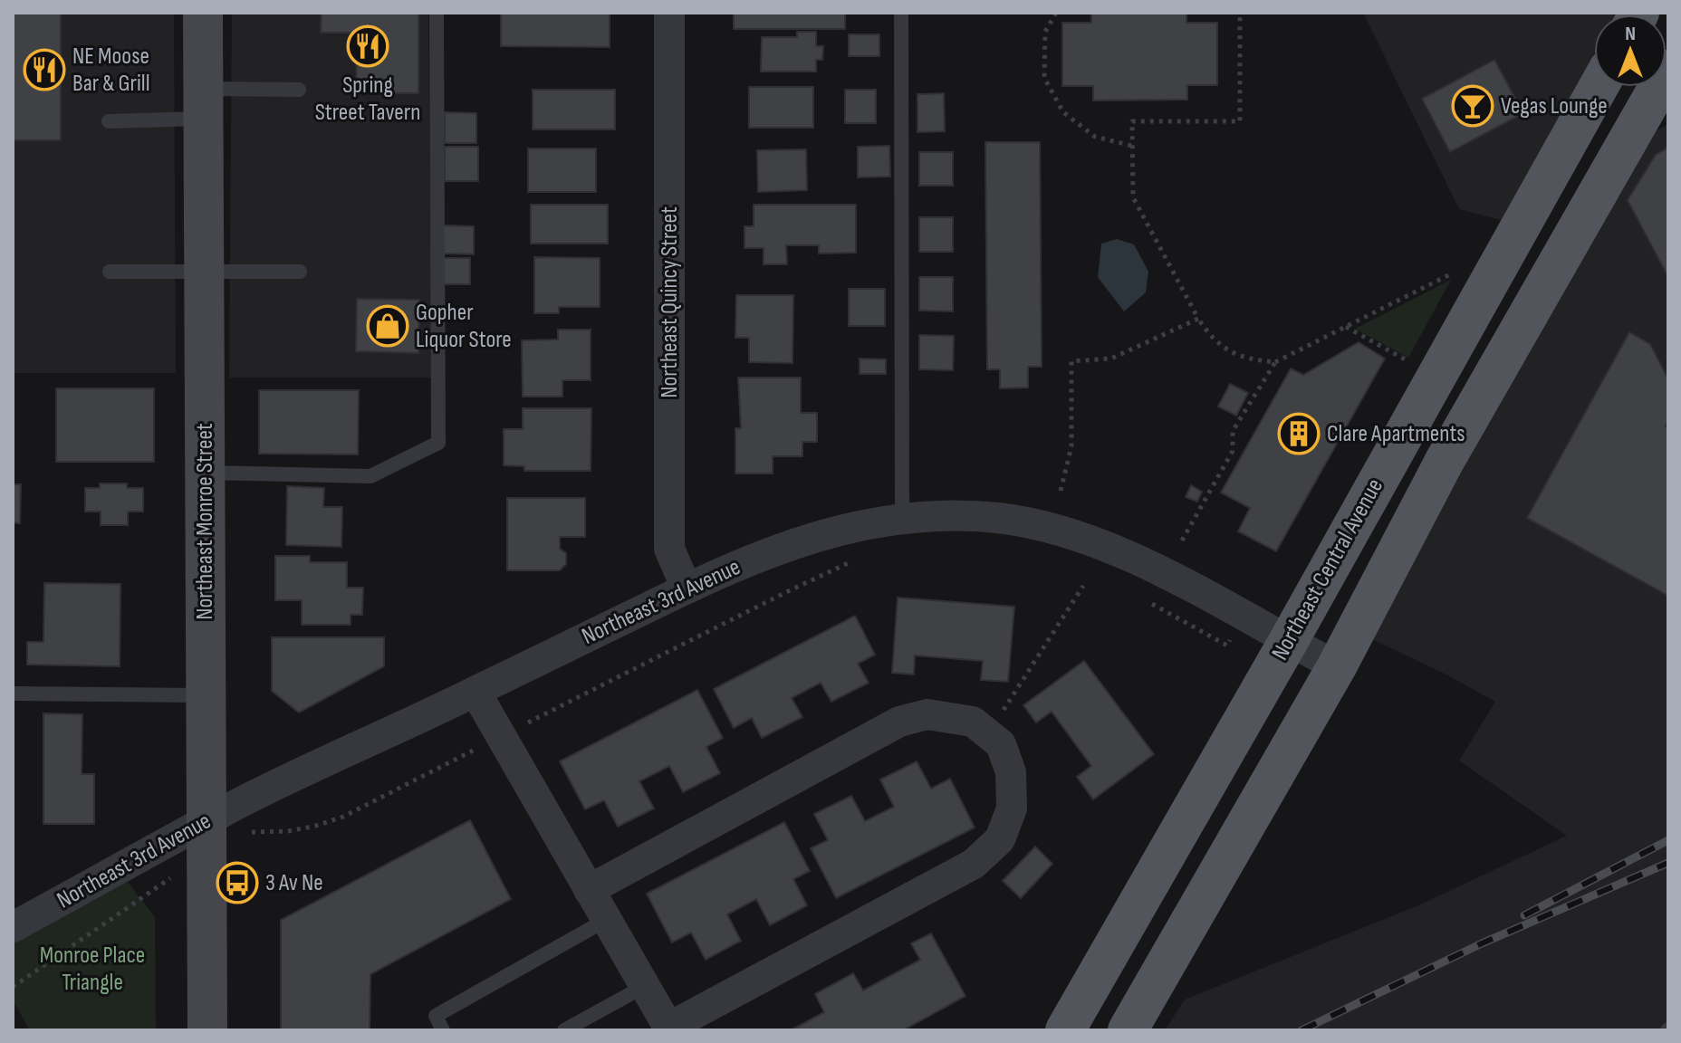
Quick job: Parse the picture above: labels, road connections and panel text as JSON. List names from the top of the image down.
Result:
{
  "streets": {
    "main road": ["Northeast Central Avenue"],
    "street": ["Northeast Quincy Street", "Northeast Monroe Street", "Northeast 3rd Avenue"]
  },
  "crossings": [
    ["Northeast Quincy Street", "Northeast 3rd Avenue"],
    ["Northeast Monroe Street", "Northeast 3rd Avenue"],
    ["Northeast Central Avenue", "Northeast 3rd Avenue"]
  ],
  "parks": ["Monroe Place Triangle"],
  "places": {
    "restaurant": ["Spring Street Tavern", "NE Moose Bar & Grill"],
    "bar": ["Vegas Lounge"],
    "shop": ["Gopher Liquor Store"],
    "building": ["Clare Apartments"],
    "bus stop": ["3 Av Ne"]
  },
  "north": "top"
}
